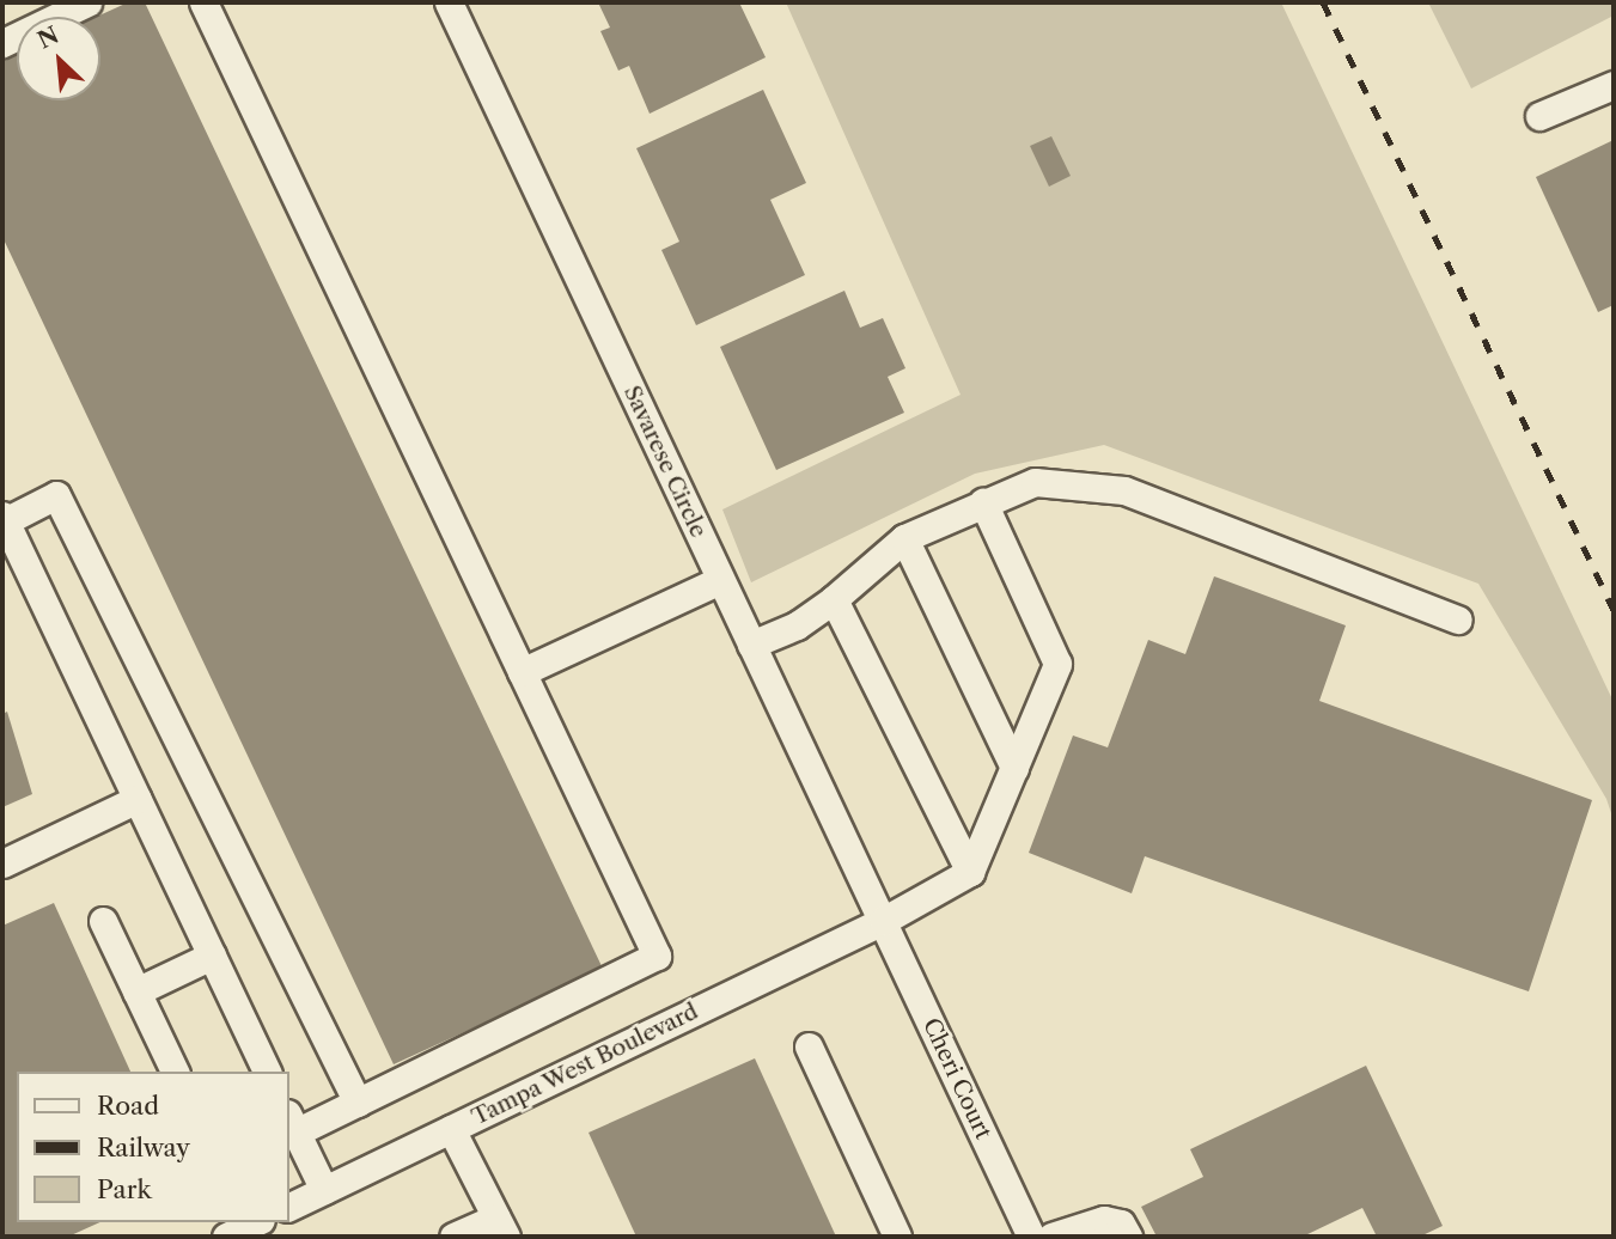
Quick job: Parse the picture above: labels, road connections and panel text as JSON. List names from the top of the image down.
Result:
{
  "streets": {
    "street": ["Savarese Circle", "Tampa West Boulevard", "Cheri Court"]
  },
  "crossings": [
    ["Savarese Circle", "Tampa West Boulevard"],
    ["Savarese Circle", "Cheri Court"],
    ["Tampa West Boulevard", "Cheri Court"]
  ],
  "legend": ["Road", "Railway", "Park"],
  "north": "top left"
}
